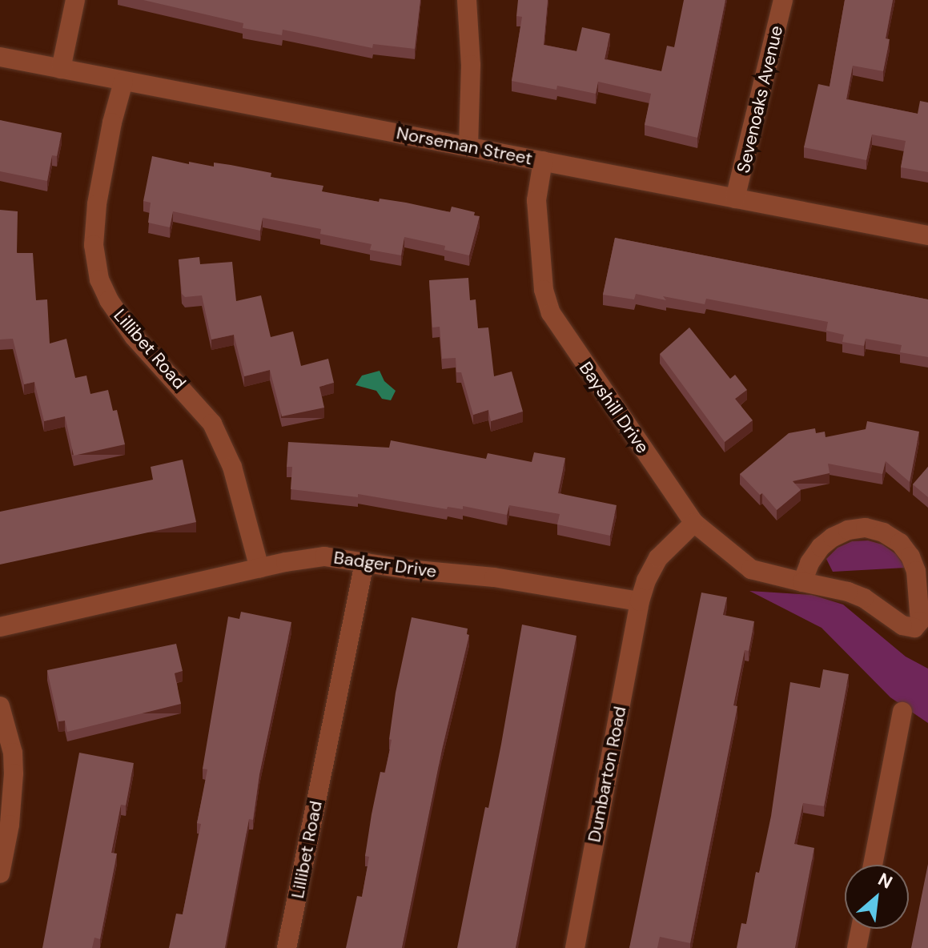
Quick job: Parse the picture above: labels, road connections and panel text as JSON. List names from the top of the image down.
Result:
{
  "streets": {
    "street": [
      "Sevenoaks Avenue",
      "Norseman Street",
      "Lillibet Road",
      "Bayshill Drive",
      "Badger Drive",
      "Dumbarton Road"
    ]
  },
  "crossings": [
    ["Sevenoaks Avenue", "Norseman Street"],
    ["Norseman Street", "Lillibet Road"],
    ["Norseman Street", "Bayshill Drive"],
    ["Lillibet Road", "Badger Drive"],
    ["Badger Drive", "Dumbarton Road"]
  ],
  "north": "top right"
}
